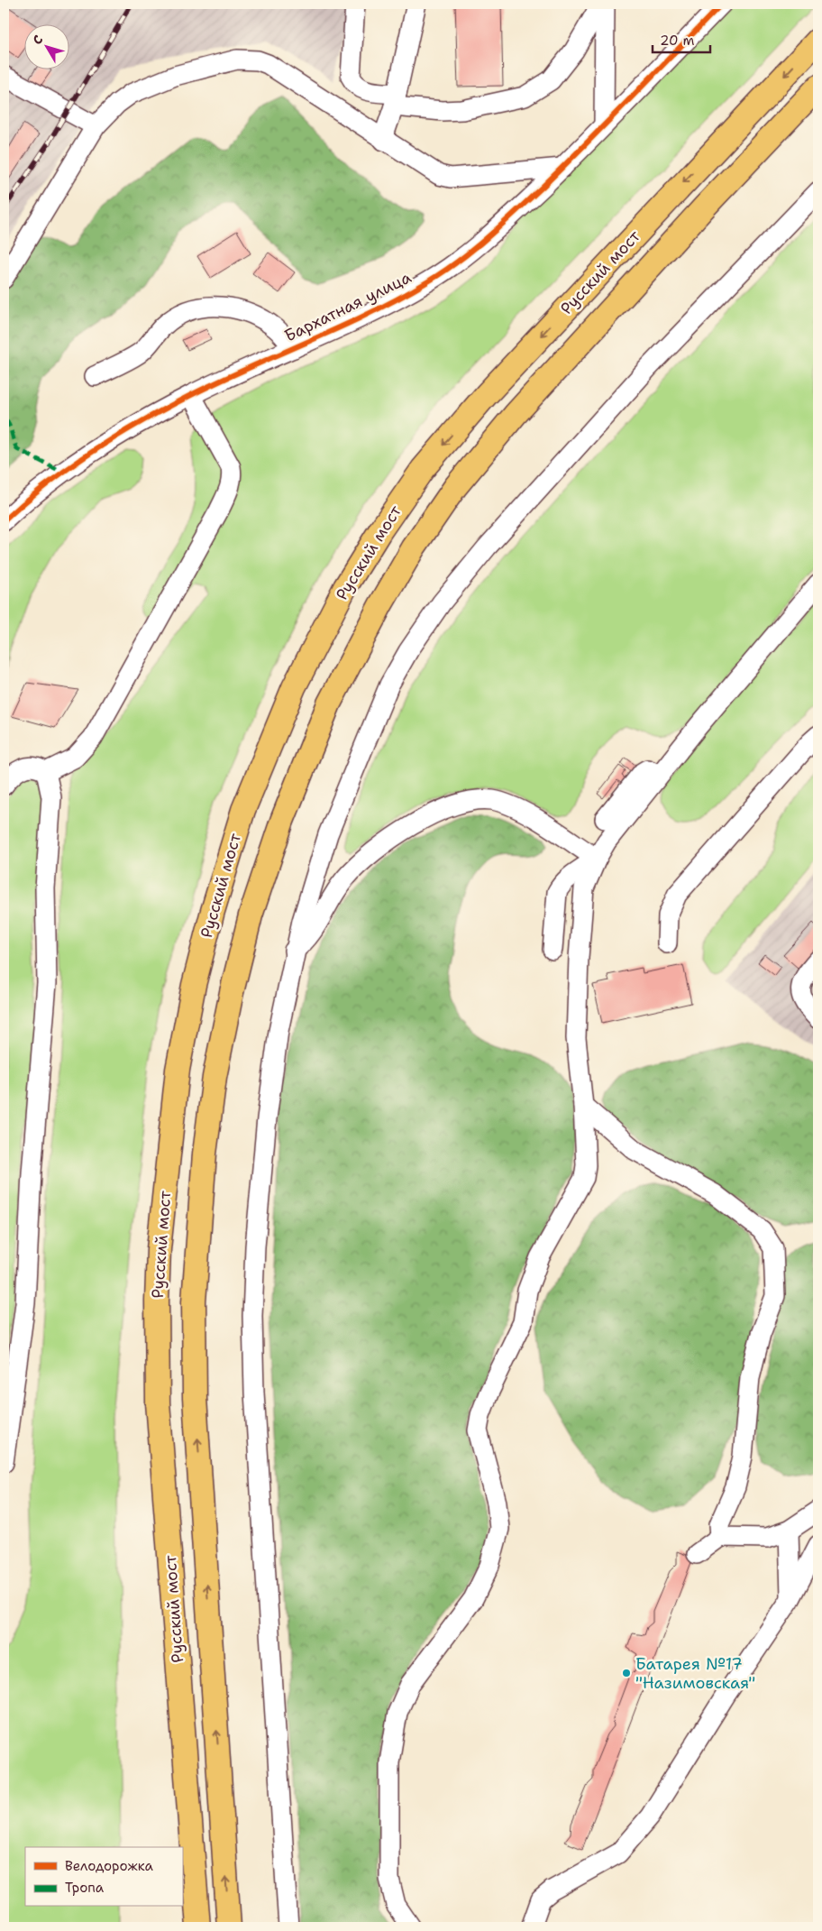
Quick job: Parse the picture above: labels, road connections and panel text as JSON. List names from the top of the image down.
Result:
{
  "streets": {
    "main road": ["Русский мост"],
    "street": ["Бархатная улица"]
  },
  "places": ["Батарея №17 \"Назимовская\""],
  "legend": ["Велодорожка", "Тропа"],
  "scale_bar": "20 m",
  "north": "top left"
}
